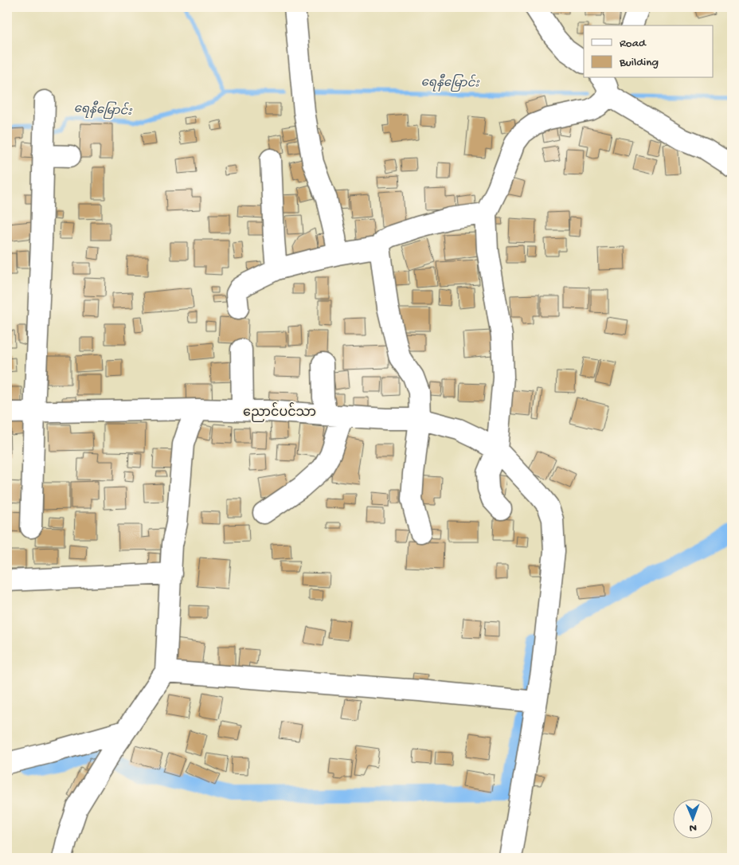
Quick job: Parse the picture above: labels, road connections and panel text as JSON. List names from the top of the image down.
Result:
{
  "districts": ["ညောင်ပင်သာ"],
  "water": ["ရေနီမြောင်း"],
  "legend": ["Road", "Building"],
  "north": "bottom"
}
